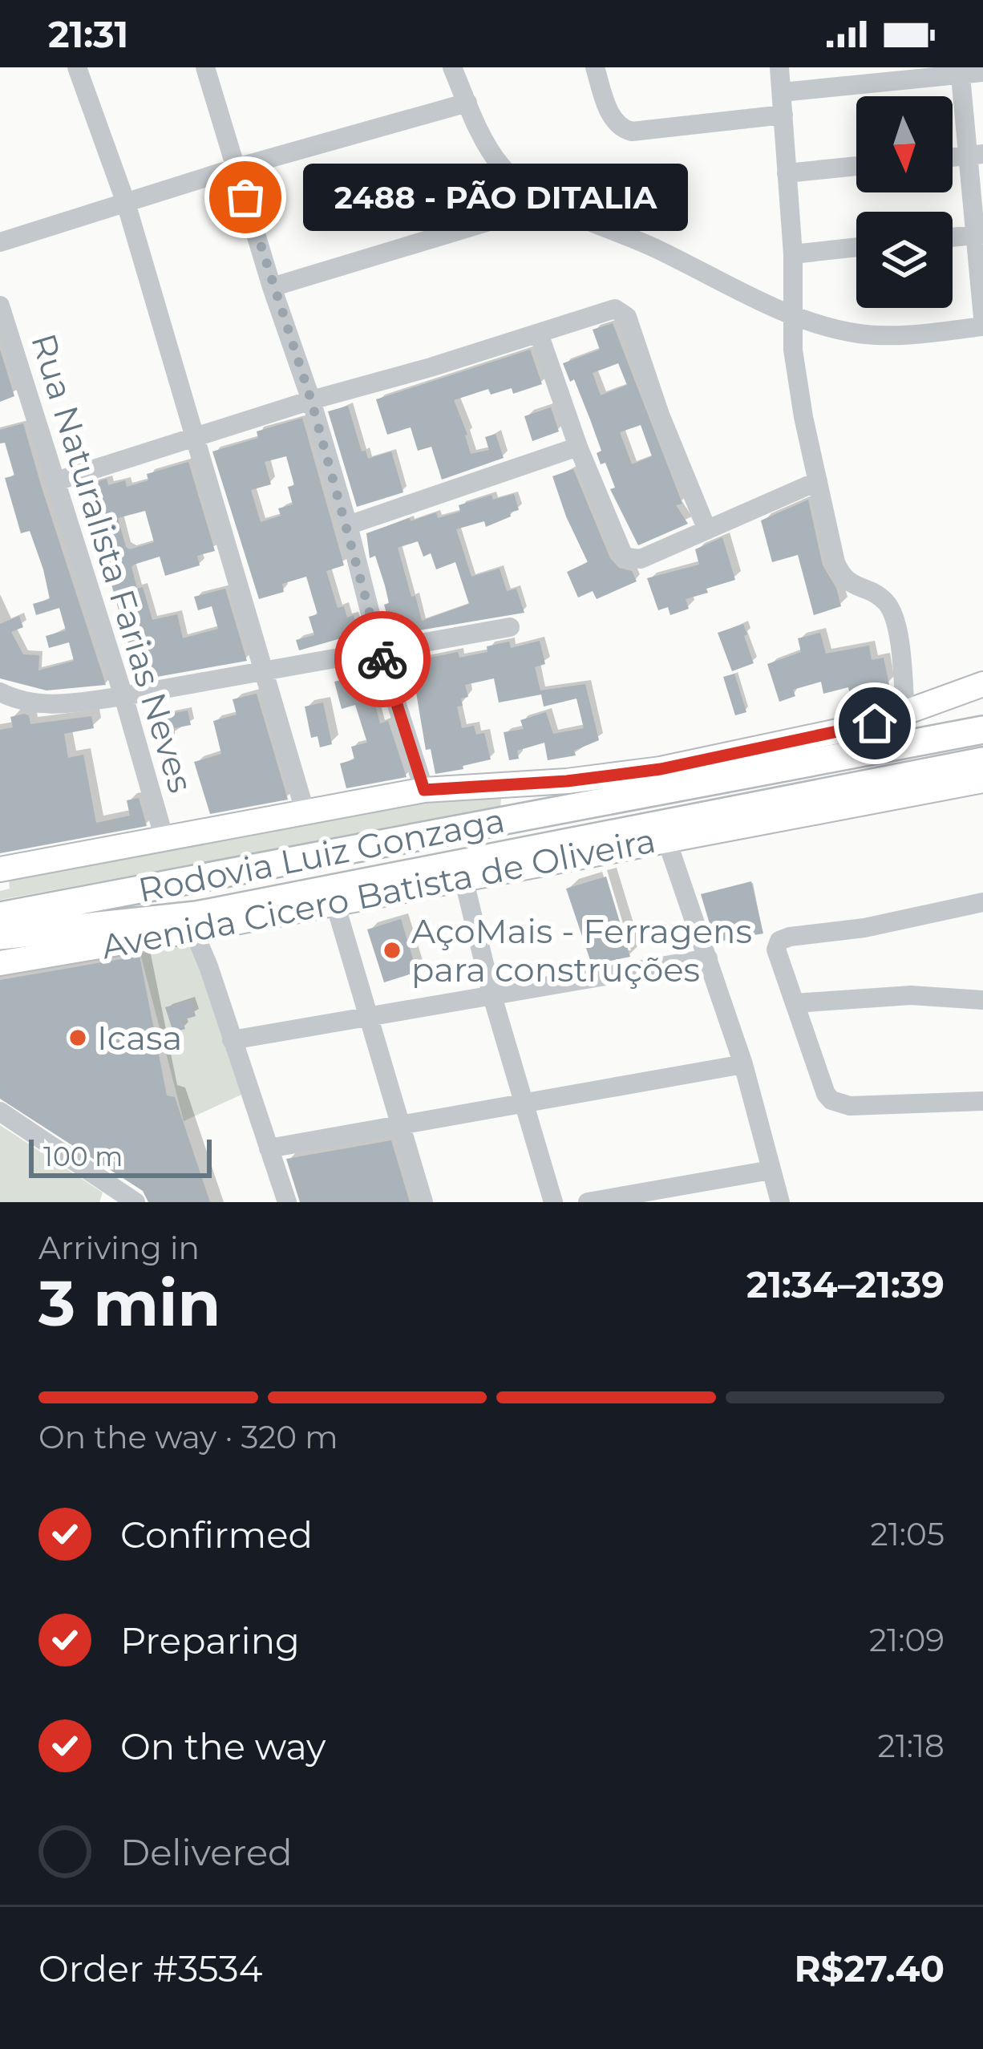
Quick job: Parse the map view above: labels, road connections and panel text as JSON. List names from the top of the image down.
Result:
{
  "streets": {
    "highway": ["Rodovia Luiz Gonzaga"],
    "main road": ["Avenida Cicero Batista de Oliveira"],
    "street": ["Rua Naturalista Farias Neves"]
  },
  "crossings": [
    ["Rua Naturalista Farias Neves", "Avenida Cicero Batista de Oliveira"]
  ],
  "places": ["2488 - PÃO DITALIA", "AçoMais - Ferragens para construções", "Icasa"],
  "scale_bar": "100 m",
  "north": "bottom",
  "page": {
    "status": "21:31",
    "bubble": "2488 - PÃO DITALIA",
    "scale": "100 m",
    "heading": ["3 min", "Arriving in", "21:34–21:39"],
    "panel": ["Order #3534", "R$27.40"],
    "bar": "On the way · 320 m",
    "list": [
      ["Confirmed", "21:05"],
      ["Preparing", "21:09"],
      ["On the way", "21:18"],
      "Delivered"
    ]
  }
}
